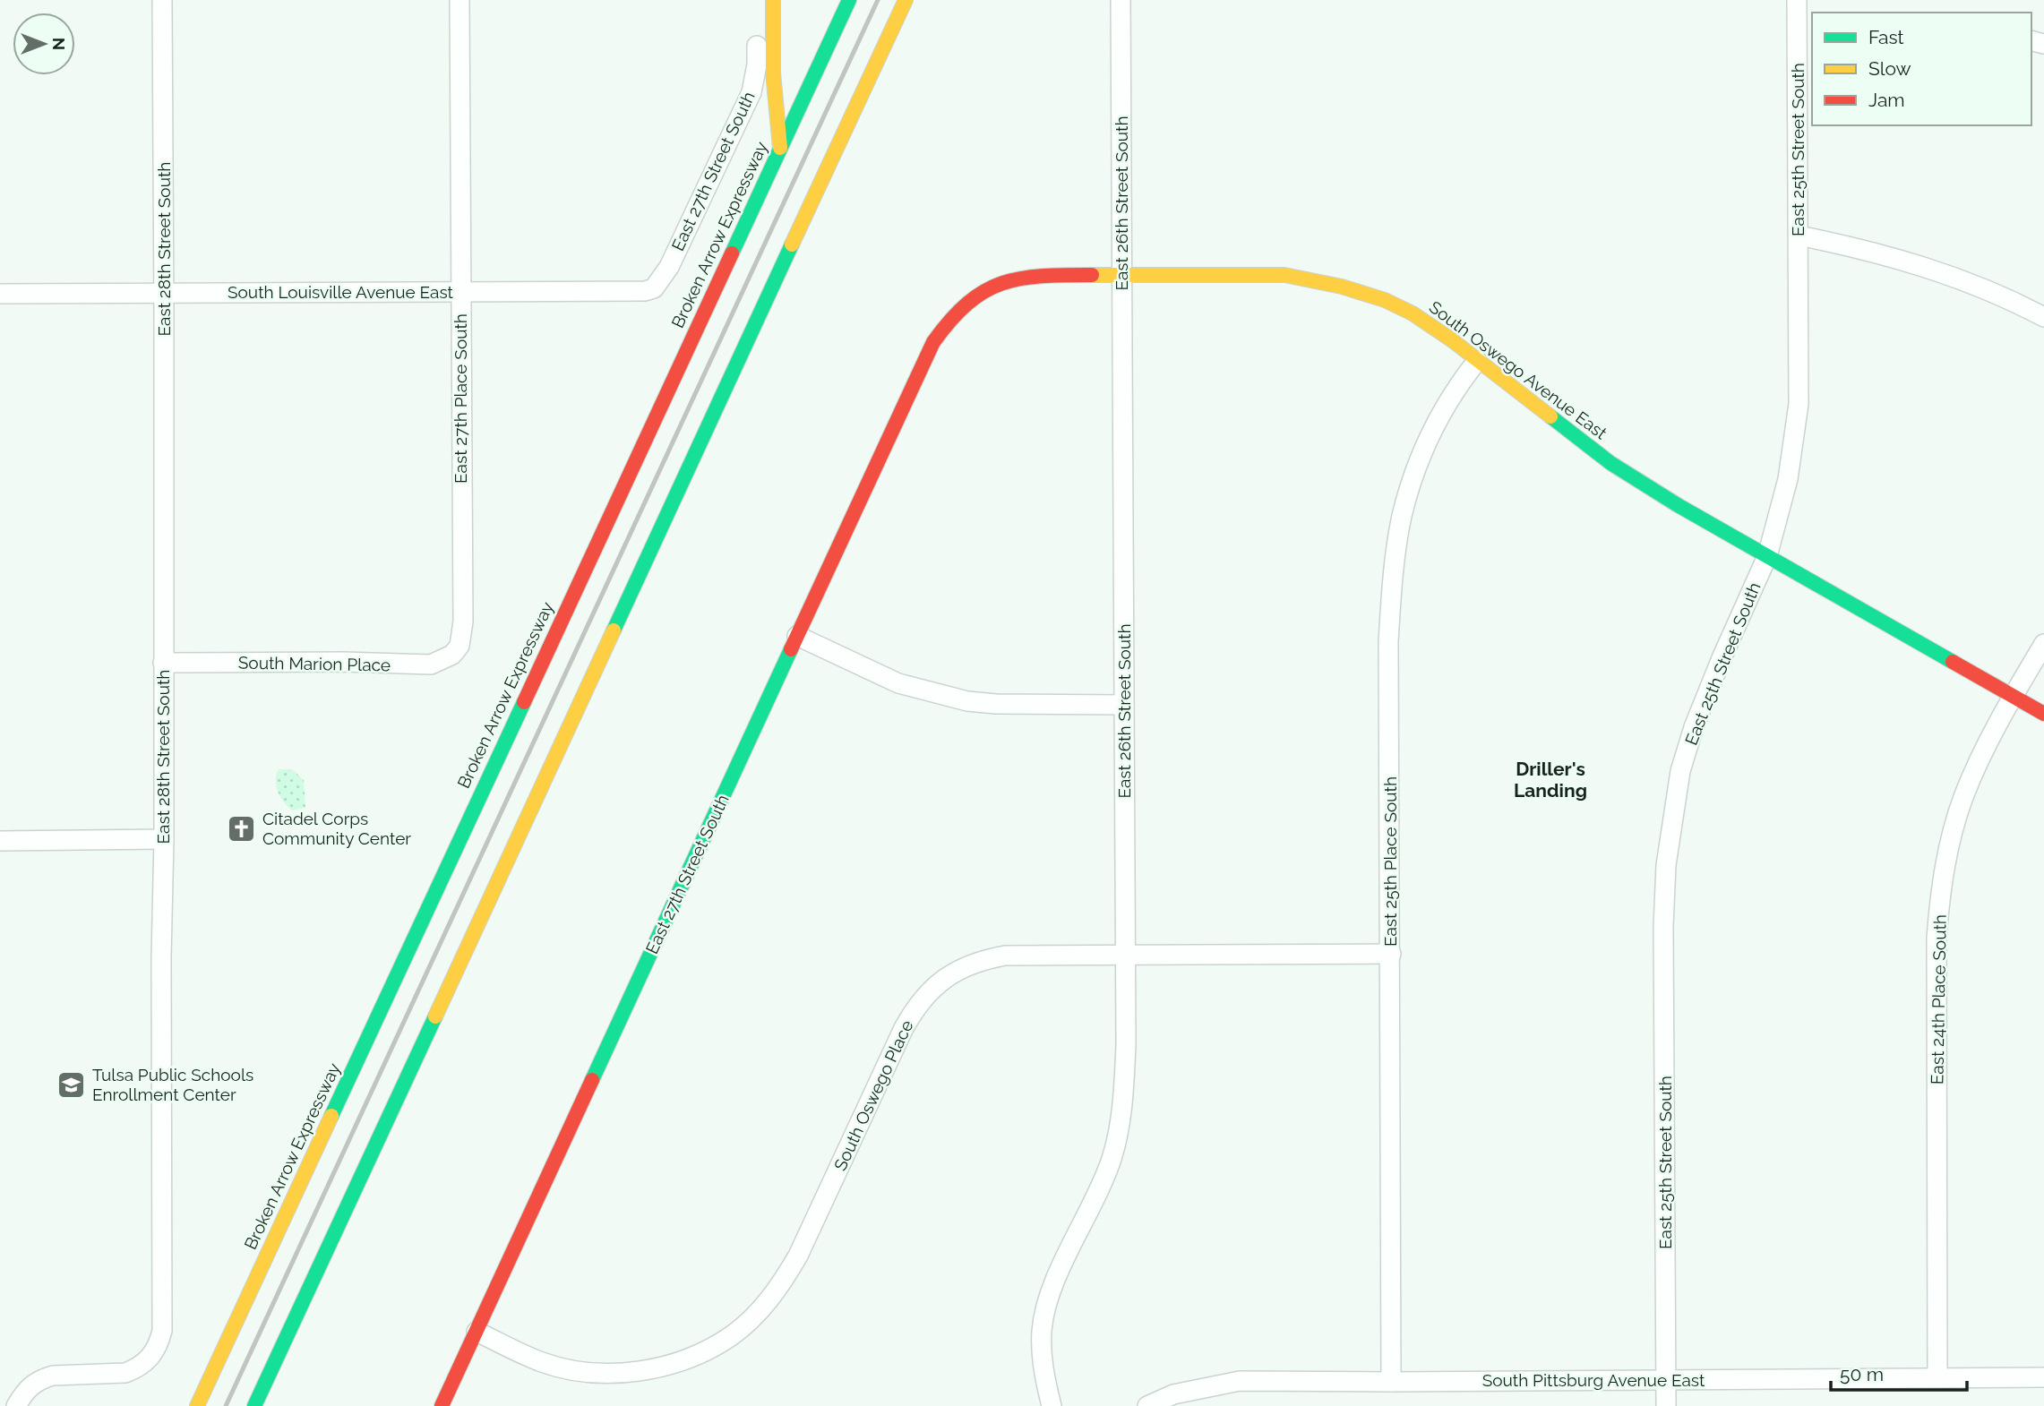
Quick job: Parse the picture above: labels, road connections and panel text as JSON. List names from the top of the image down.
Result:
{
  "streets": {
    "main road": ["East 27th Street South", "Broken Arrow Expressway", "South Oswego Avenue East"],
    "street": [
      "East 25th Street South",
      "East 26th Street South",
      "East 28th Street South",
      "South Louisville Avenue East",
      "East 27th Place South",
      "South Marion Place",
      "East 25th Place South",
      "East 24th Place South",
      "South Oswego Place",
      "South Pittsburg Avenue East"
    ]
  },
  "crossings": [
    ["East 25th Street South", "South Oswego Avenue East"],
    ["East 25th Street South", "South Pittsburg Avenue East"],
    ["East 27th Street South", "South Louisville Avenue East"],
    ["East 27th Street South", "South Oswego Avenue East"],
    ["East 27th Street South", "South Oswego Place"],
    ["East 26th Street South", "South Oswego Avenue East"],
    ["East 26th Street South", "South Oswego Place"],
    ["East 28th Street South", "South Louisville Avenue East"],
    ["East 28th Street South", "South Marion Place"],
    ["South Louisville Avenue East", "East 27th Place South"],
    ["South Oswego Avenue East", "East 25th Place South"],
    ["South Oswego Avenue East", "East 24th Place South"],
    ["East 27th Place South", "South Marion Place"],
    ["East 25th Place South", "South Oswego Place"],
    ["East 25th Place South", "South Pittsburg Avenue East"],
    ["East 24th Place South", "South Pittsburg Avenue East"]
  ],
  "districts": ["Driller's Landing"],
  "places": {
    "church": ["Citadel Corps Community Center"],
    "school or university": ["Tulsa Public Schools Enrollment Center"]
  },
  "legend": ["Fast", "Slow", "Jam"],
  "scale_bar": "50 m",
  "north": "right"
}
